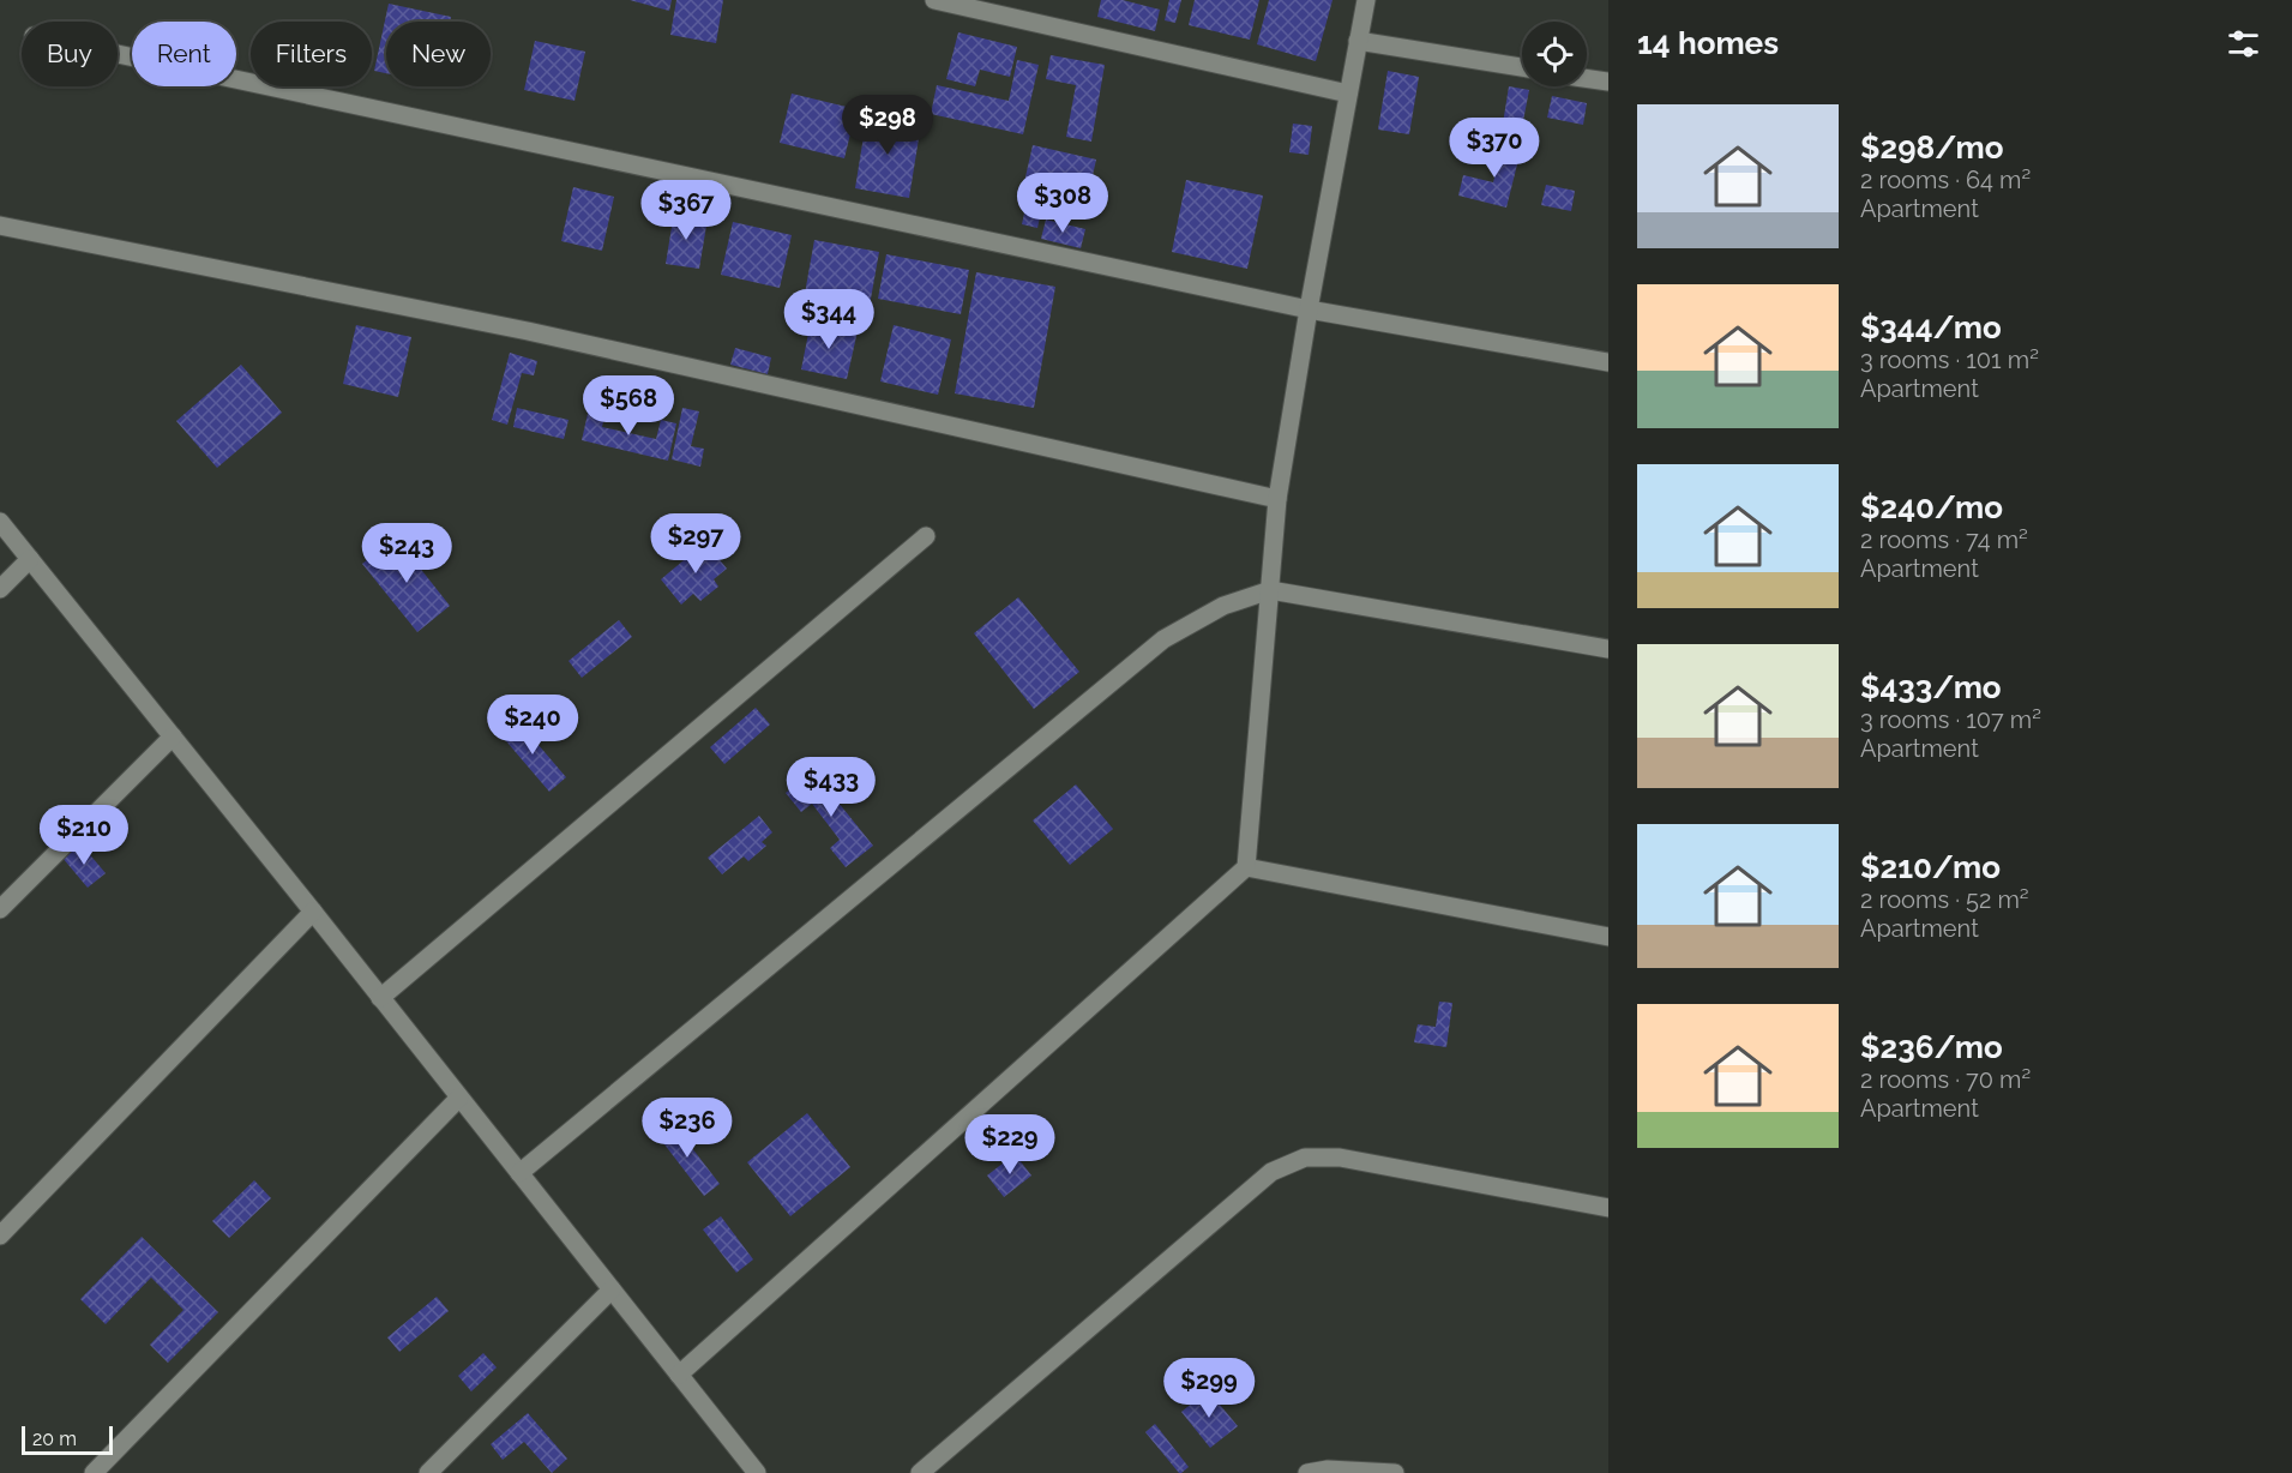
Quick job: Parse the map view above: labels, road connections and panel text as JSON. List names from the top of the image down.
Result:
{
  "scale_bar": "20 m",
  "page": {
    "heading": "14 homes",
    "chip": [
      "Buy",
      "Rent",
      "Filters",
      "New"
    ],
    "list": [
      {
        "name": "$298/mo",
        "note": "2 rooms · 64 m² · Apartment"
      },
      {
        "name": "$344/mo",
        "note": "3 rooms · 101 m² · Apartment"
      },
      {
        "name": "$240/mo",
        "note": "2 rooms · 74 m² · Apartment"
      },
      {
        "name": "$433/mo",
        "note": "3 rooms · 107 m² · Apartment"
      },
      {
        "name": "$210/mo",
        "note": "2 rooms · 52 m² · Apartment"
      },
      {
        "name": "$236/mo",
        "note": "2 rooms · 70 m² · Apartment"
      }
    ],
    "price": [
      "$298",
      "$370",
      "$308",
      "$367",
      "$344",
      "$568",
      "$297",
      "$243",
      "$240",
      "$433",
      "$210",
      "$236",
      "$229",
      "$299"
    ],
    "scale": "20 m"
  }
}
